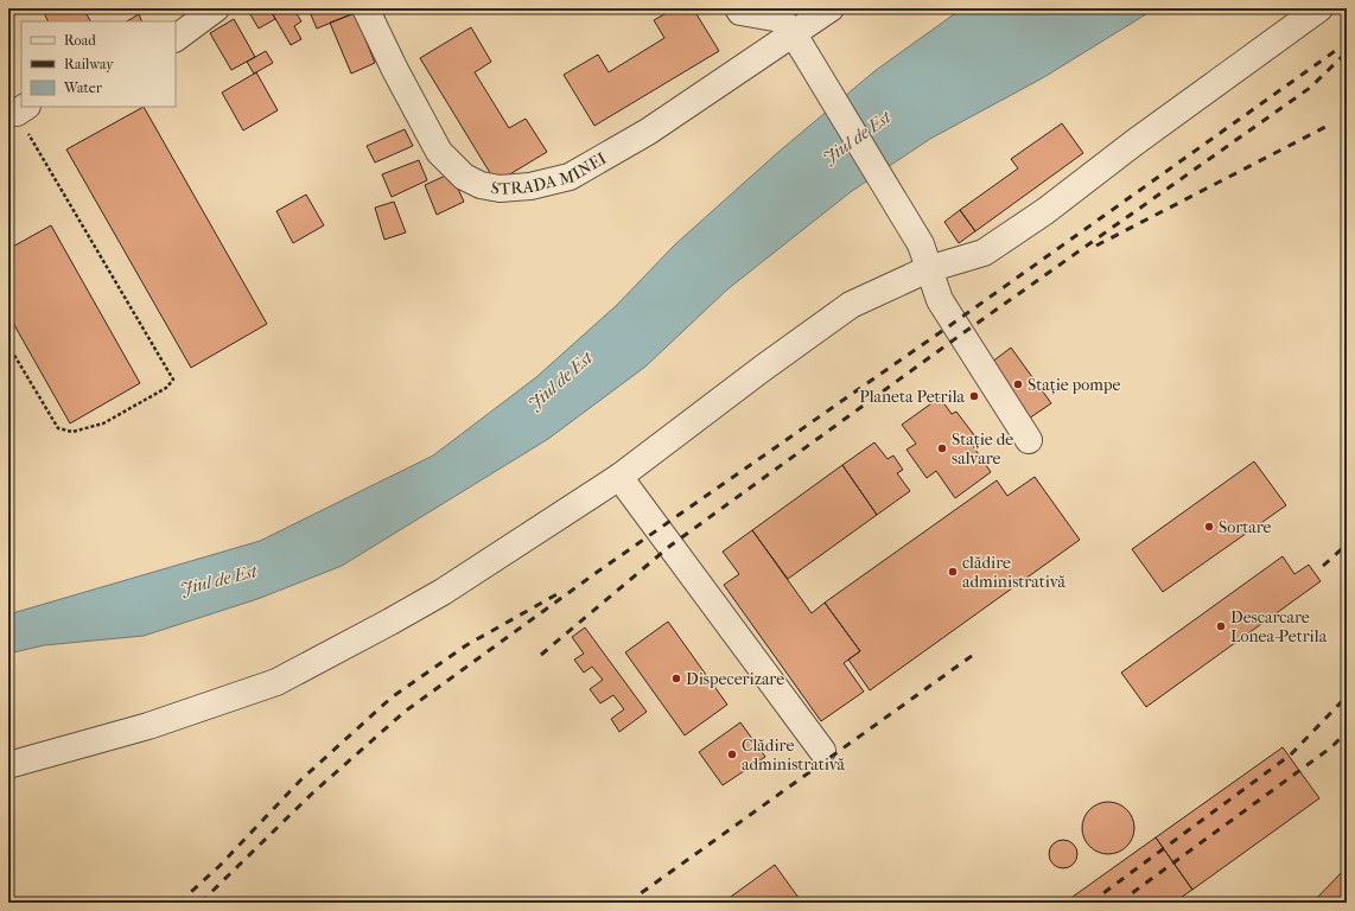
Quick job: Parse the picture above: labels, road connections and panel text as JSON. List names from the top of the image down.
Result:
{
  "streets": {
    "street": ["STRADA MINEI"]
  },
  "water": ["Jiul de Est"],
  "places": [
    "Stație pompe",
    "Planeta Petrila",
    "Stație de salvare",
    "Sortare",
    "clădire administrativă",
    "Descarcare Lonea-Petrila",
    "Dispecerizare",
    "Clădire administrativă"
  ],
  "legend": ["Road", "Railway", "Water"]
}
